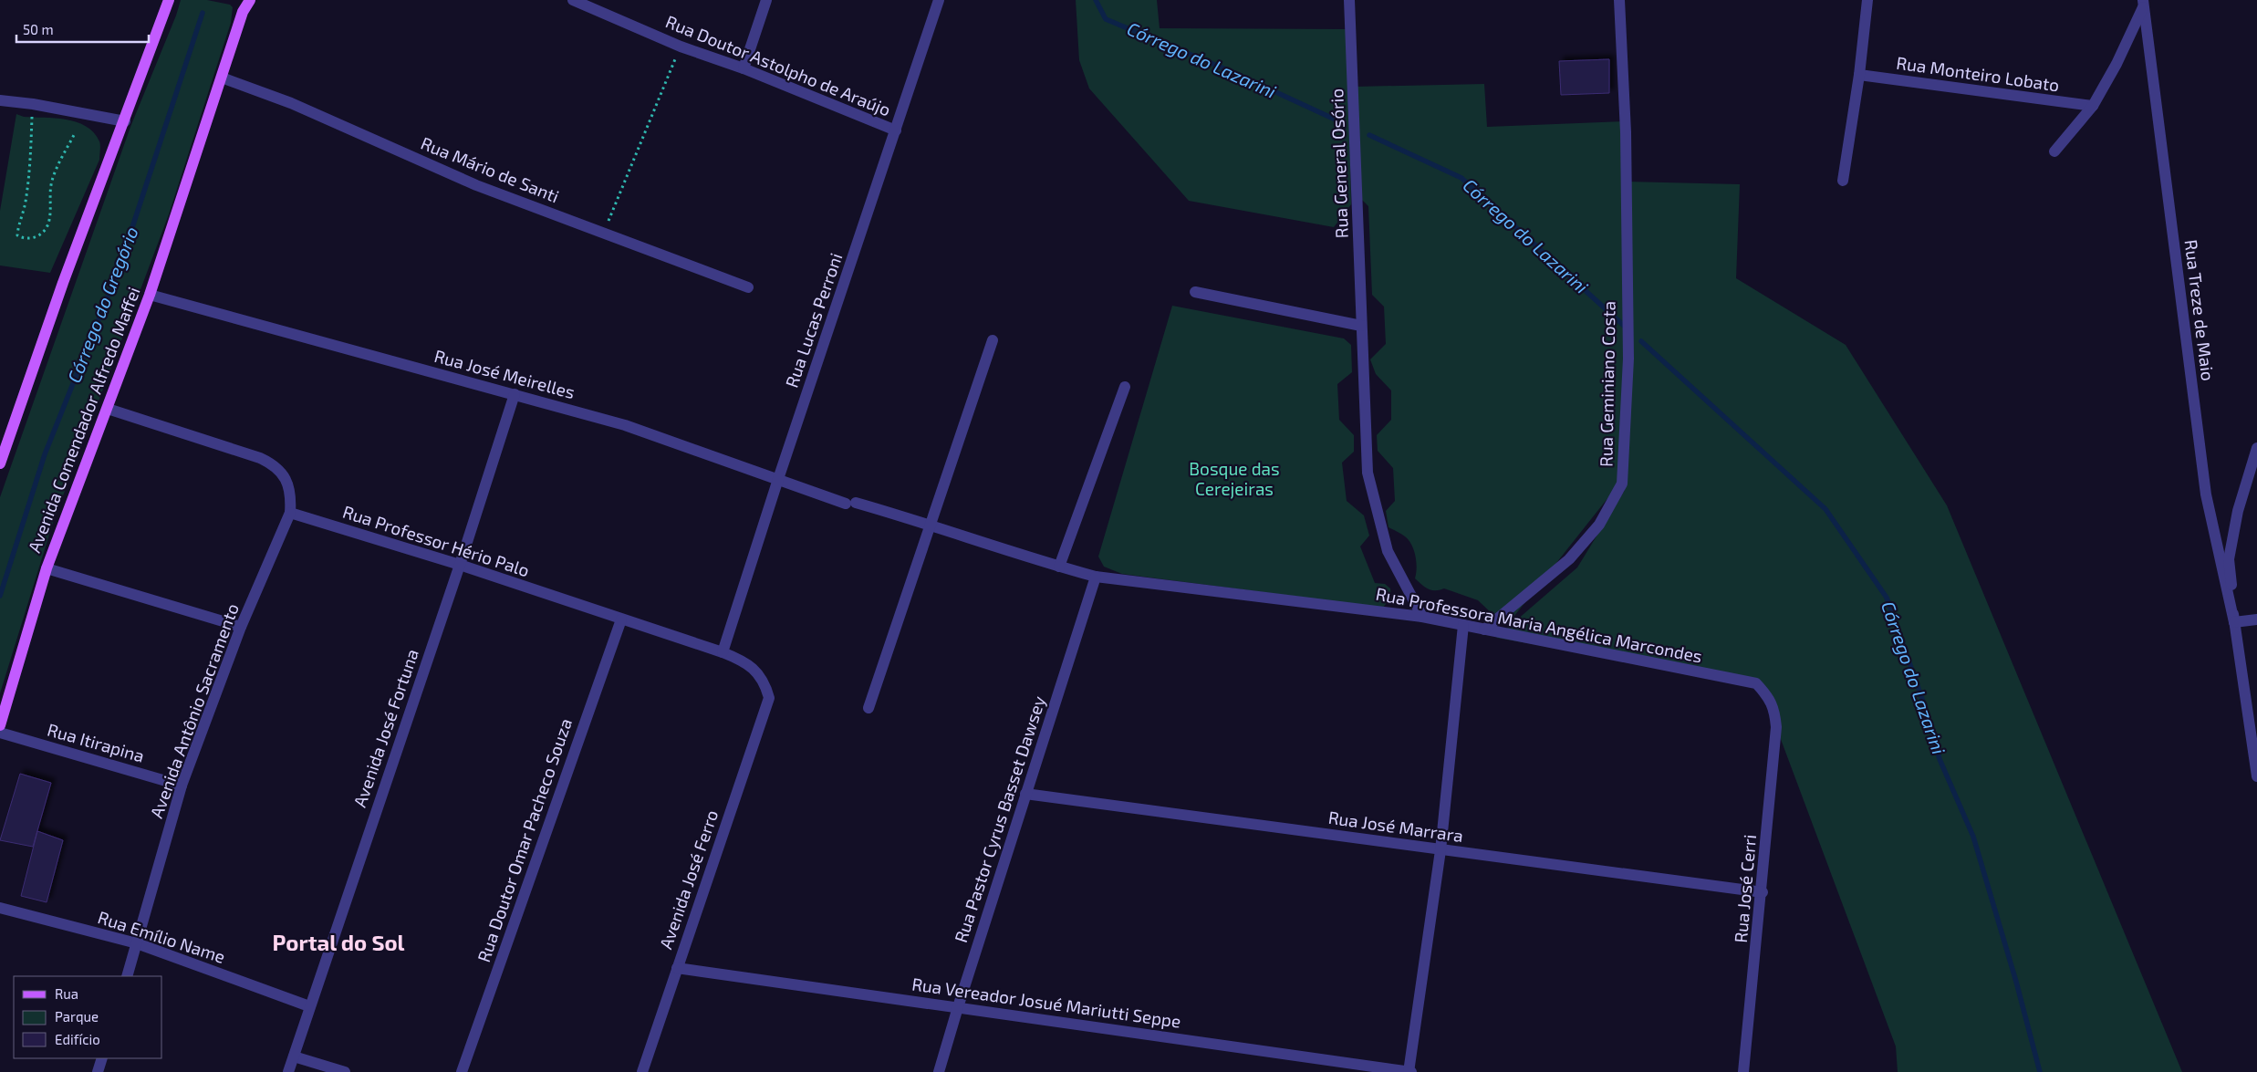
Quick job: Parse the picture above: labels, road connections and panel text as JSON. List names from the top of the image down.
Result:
{
  "streets": {
    "main road": ["Avenida Comendador Alfredo Maffei"],
    "street": [
      "Rua Doutor Astolpho de Araújo",
      "Rua Monteiro Lobato",
      "Rua General Osório",
      "Rua Mário de Santi",
      "Rua Treze de Maio",
      "Rua Lucas Perroni",
      "Rua José Meirelles",
      "Rua Geminiano Costa",
      "Rua Professor Hério Palo",
      "Rua Professora Maria Angélica Marcondes",
      "Avenida Antônio Sacramento",
      "Avenida José Fortuna",
      "Rua Itirapina",
      "Rua Pastor Cyrus Basset Dawsey",
      "Rua José Marrara",
      "Rua Doutor Omar Pacheco Souza",
      "Avenida José Ferro",
      "Rua José Cerri",
      "Rua Emílio Name",
      "Rua Vereador Josué Mariutti Seppe"
    ]
  },
  "crossings": [
    ["Rua Doutor Astolpho de Araújo", "Rua Lucas Perroni"],
    ["Rua General Osório", "Rua Professora Maria Angélica Marcondes"],
    ["Rua Mário de Santi", "Avenida Comendador Alfredo Maffei"],
    ["Rua Lucas Perroni", "Rua José Meirelles"],
    ["Rua Lucas Perroni", "Rua Professor Hério Palo"],
    ["Rua José Meirelles", "Avenida Comendador Alfredo Maffei"],
    ["Rua José Meirelles", "Rua Professora Maria Angélica Marcondes"],
    ["Rua José Meirelles", "Avenida José Fortuna"],
    ["Rua Geminiano Costa", "Rua Professora Maria Angélica Marcondes"],
    ["Rua Professor Hério Palo", "Avenida Antônio Sacramento"],
    ["Rua Professor Hério Palo", "Avenida José Fortuna"],
    ["Rua Professor Hério Palo", "Rua Doutor Omar Pacheco Souza"],
    ["Rua Professor Hério Palo", "Avenida José Ferro"],
    ["Rua Professora Maria Angélica Marcondes", "Rua Pastor Cyrus Basset Dawsey"],
    ["Rua Professora Maria Angélica Marcondes", "Rua José Cerri"],
    ["Avenida Antônio Sacramento", "Rua Itirapina"],
    ["Avenida Antônio Sacramento", "Rua Emílio Name"],
    ["Avenida José Fortuna", "Rua Emílio Name"],
    ["Rua Pastor Cyrus Basset Dawsey", "Rua José Marrara"],
    ["Rua Pastor Cyrus Basset Dawsey", "Rua Vereador Josué Mariutti Seppe"],
    ["Rua José Marrara", "Rua José Cerri"],
    ["Avenida José Ferro", "Rua Vereador Josué Mariutti Seppe"]
  ],
  "districts": ["Portal do Sol"],
  "water": ["Córrego do Lazarini", "Córrego do Gregório"],
  "parks": ["Bosque das Cerejeiras"],
  "legend": ["Rua", "Parque", "Edifício"],
  "scale_bar": "50 m"
}
